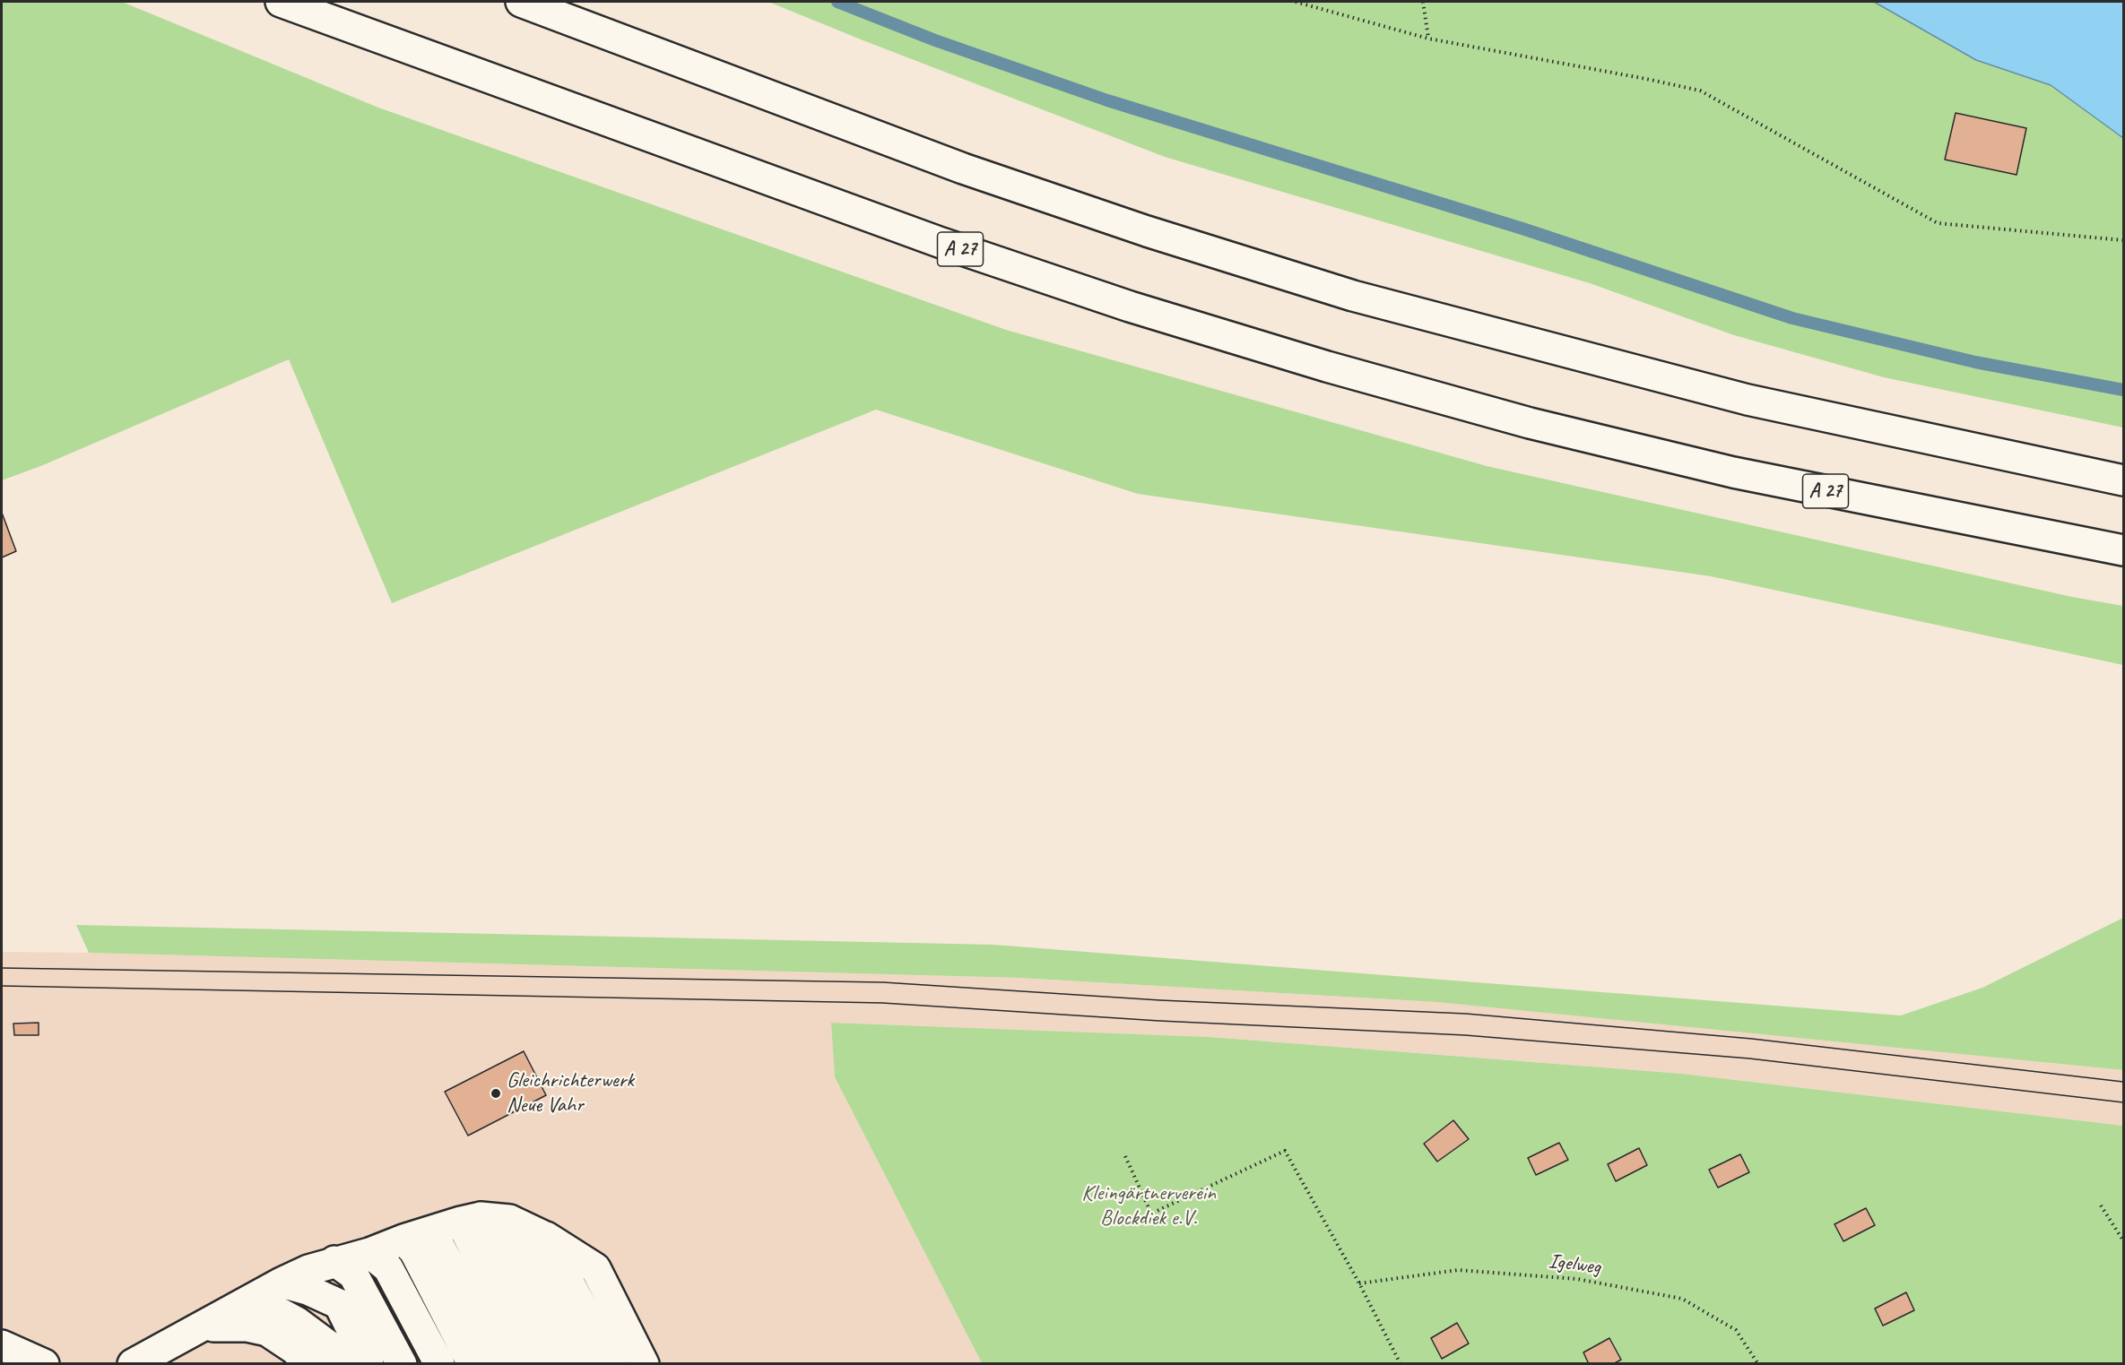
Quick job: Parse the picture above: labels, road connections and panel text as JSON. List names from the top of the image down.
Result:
{
  "streets": {
    "main road": ["A 27"],
    "path": ["Igelweg"]
  },
  "parks": ["Kleingärtnerverein Blockdiek e.V."],
  "places": ["Gleichrichterwerk Neue Vahr"]
}
